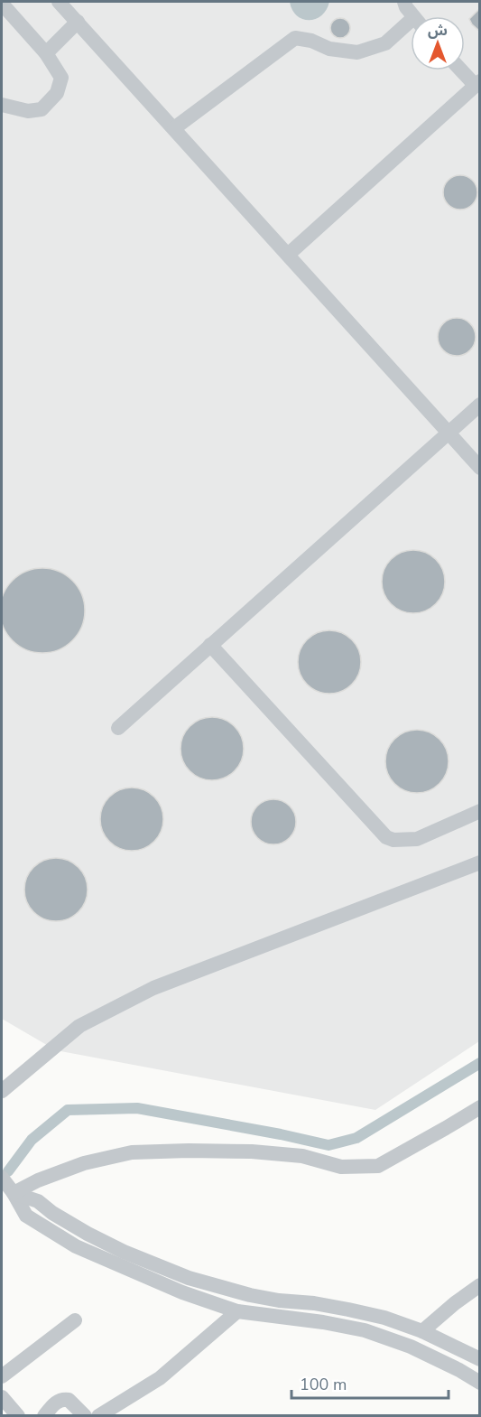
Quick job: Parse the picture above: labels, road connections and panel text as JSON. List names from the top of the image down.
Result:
{
  "scale_bar": "100 m",
  "north": "top"
}
